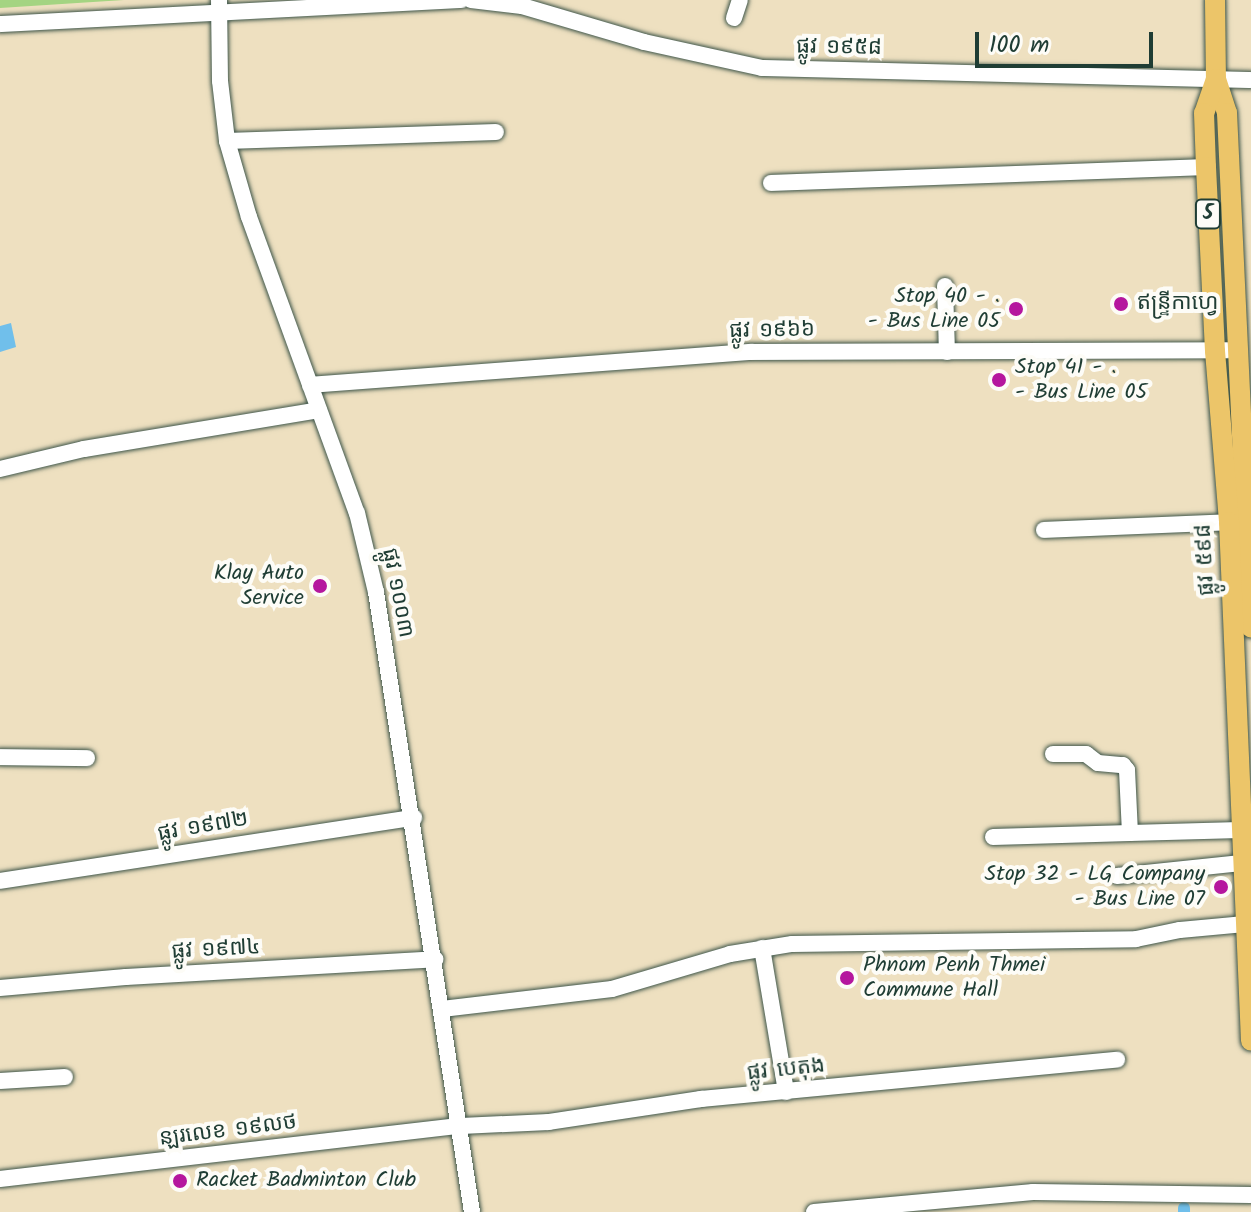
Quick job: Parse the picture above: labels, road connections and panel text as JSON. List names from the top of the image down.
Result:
{
  "streets": {
    "main road": ["5", "ផ្លូវ ៥៩៨"],
    "street": [
      "ផ្លូវ ១៩៥៨",
      "ផ្លូវ ១៩៦៦",
      "ផ្លូវ ១០០៣",
      "ផ្លូវ ១៩៧២",
      "ផ្លូវ ១៩៧៤",
      "ផ្លូវ បេតុង",
      "ន្ឡរលេខ ១៩លថ"
    ]
  },
  "crossings": [
    ["ផ្លូវ ១៩៥៨", "ផ្លូវ ៥៩៨"],
    ["ផ្លូវ ១៩៦៦", "ផ្លូវ ៥៩៨"],
    ["ផ្លូវ ១៩៦៦", "ផ្លូវ ១០០៣"],
    ["ផ្លូវ ១០០៣", "ផ្លូវ ១៩៧២"],
    ["ផ្លូវ ១០០៣", "ផ្លូវ ១៩៧៤"],
    ["ផ្លូវ ១០០៣", "ផ្លូវ បេតុង"],
    ["ផ្លូវ ១០០៣", "ន្ឡរលេខ ១៩លថ"],
    ["ផ្លូវ បេតុង", "ន្ឡរលេខ ១៩លថ"]
  ],
  "places": [
    "ឥន្ទ្រីកាហ្វេ",
    "Stop 40 - . - Bus Line 05",
    "Stop 41 - . - Bus Line 05",
    "Klay Auto Service",
    "Stop 32 - LG Company - Bus Line 07",
    "Phnom Penh Thmei Commune Hall",
    "Racket Badminton Club"
  ],
  "scale_bar": "100 m"
}
